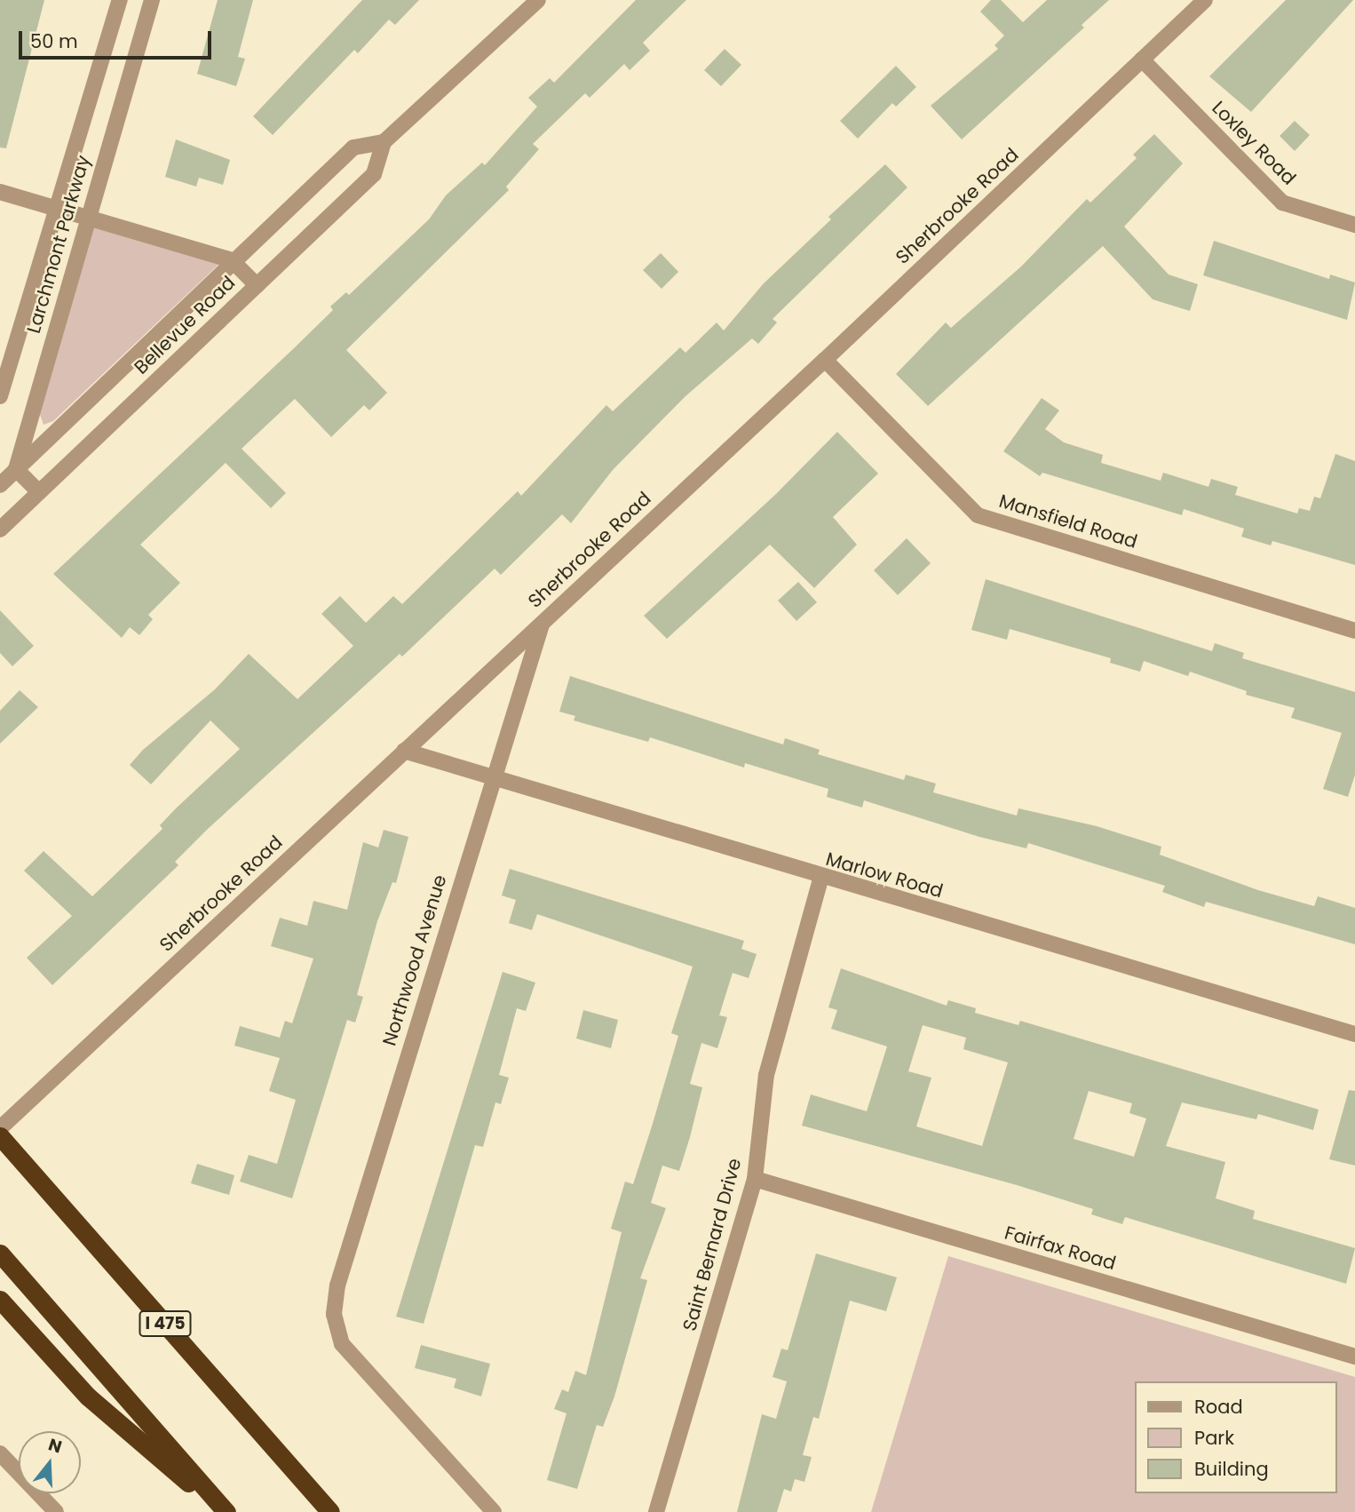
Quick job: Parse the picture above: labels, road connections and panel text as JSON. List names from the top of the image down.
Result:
{
  "streets": {
    "highway": ["I 475"],
    "street": [
      "Loxley Road",
      "Sherbrooke Road",
      "Larchmont Parkway",
      "Bellevue Road",
      "Mansfield Road",
      "Marlow Road",
      "Northwood Avenue",
      "Saint Bernard Drive",
      "Fairfax Road"
    ]
  },
  "crossings": [
    ["Loxley Road", "Sherbrooke Road"],
    ["Sherbrooke Road", "Mansfield Road"],
    ["Sherbrooke Road", "Marlow Road"],
    ["Sherbrooke Road", "Northwood Avenue"],
    ["Larchmont Parkway", "Bellevue Road"],
    ["Marlow Road", "Northwood Avenue"],
    ["Marlow Road", "Saint Bernard Drive"],
    ["Saint Bernard Drive", "Fairfax Road"]
  ],
  "legend": ["Road", "Park", "Building"],
  "scale_bar": "50 m",
  "north": "top"
}
